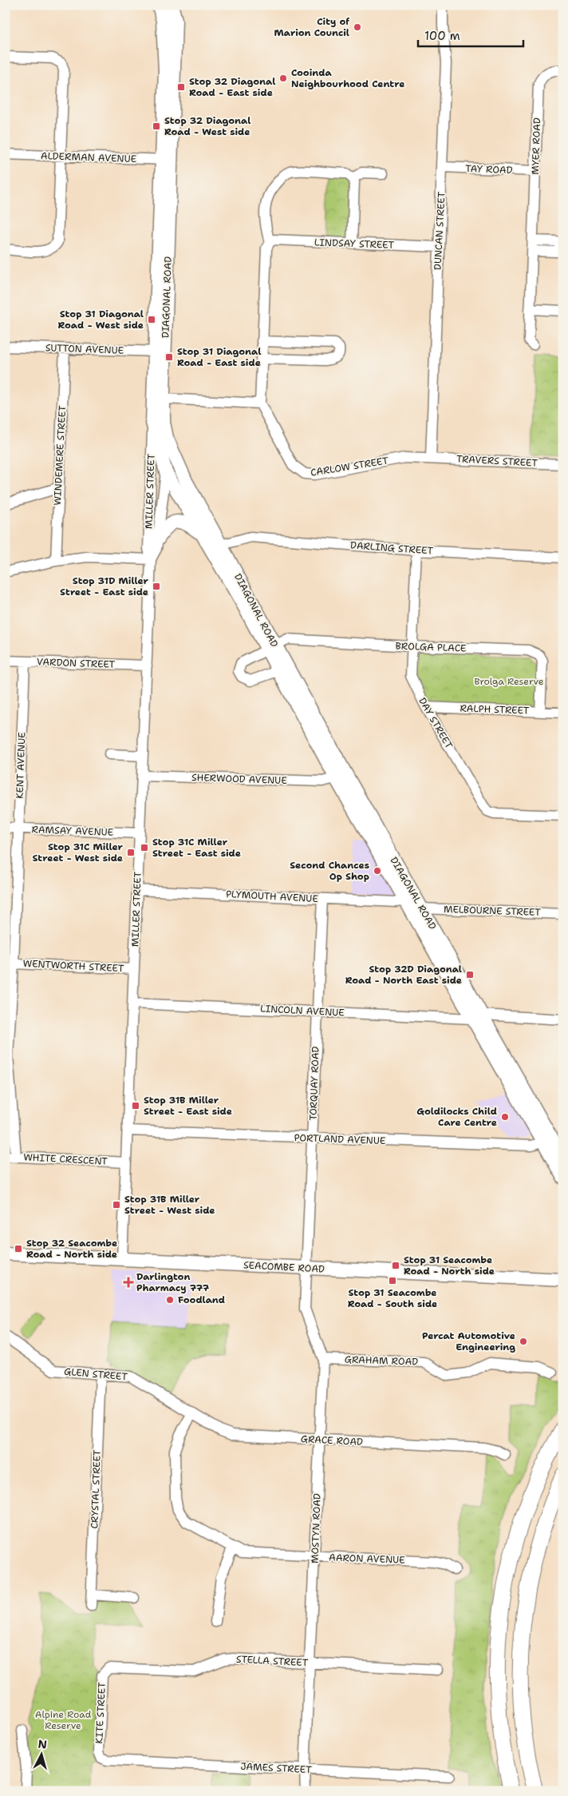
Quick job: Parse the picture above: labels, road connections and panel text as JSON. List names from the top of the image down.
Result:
{
  "streets": {
    "main road": ["DIAGONAL ROAD", "SEACOMBE ROAD"],
    "street": [
      "MYER ROAD",
      "ALDERMAN AVENUE",
      "TAY ROAD",
      "DUNCAN STREET",
      "LINDSAY STREET",
      "SUTTON AVENUE",
      "WINDEMERE STREET",
      "TRAVERS STREET",
      "CARLOW STREET",
      "MILLER STREET",
      "DARLING STREET",
      "BROLGA PLACE",
      "VARDON STREET",
      "RALPH STREET",
      "DAY STREET",
      "KENT AVENUE",
      "SHERWOOD AVENUE",
      "RAMSAY AVENUE",
      "PLYMOUTH AVENUE",
      "MELBOURNE STREET",
      "WENTWORTH STREET",
      "LINCOLN AVENUE",
      "TORQUAY ROAD",
      "PORTLAND AVENUE",
      "WHITE CRESCENT",
      "GRAHAM ROAD",
      "GLEN STREET",
      "GRACE ROAD",
      "CRYSTAL STREET",
      "MOSTYN ROAD",
      "AARON AVENUE",
      "STELLA STREET",
      "KITE STREET",
      "JAMES STREET"
    ]
  },
  "crossings": [
    ["MYER ROAD", "TAY ROAD"],
    ["ALDERMAN AVENUE", "DIAGONAL ROAD"],
    ["TAY ROAD", "DUNCAN STREET"],
    ["DUNCAN STREET", "LINDSAY STREET"],
    ["DUNCAN STREET", "TRAVERS STREET"],
    ["DUNCAN STREET", "CARLOW STREET"],
    ["DIAGONAL ROAD", "SUTTON AVENUE"],
    ["DIAGONAL ROAD", "MILLER STREET"],
    ["DIAGONAL ROAD", "DARLING STREET"],
    ["DIAGONAL ROAD", "BROLGA PLACE"],
    ["DIAGONAL ROAD", "SHERWOOD AVENUE"],
    ["DIAGONAL ROAD", "PLYMOUTH AVENUE"],
    ["DIAGONAL ROAD", "MELBOURNE STREET"],
    ["DIAGONAL ROAD", "LINCOLN AVENUE"],
    ["DIAGONAL ROAD", "PORTLAND AVENUE"],
    ["SUTTON AVENUE", "WINDEMERE STREET"],
    ["TRAVERS STREET", "CARLOW STREET"],
    ["MILLER STREET", "VARDON STREET"],
    ["MILLER STREET", "SHERWOOD AVENUE"],
    ["MILLER STREET", "RAMSAY AVENUE"],
    ["MILLER STREET", "PLYMOUTH AVENUE"],
    ["MILLER STREET", "WENTWORTH STREET"],
    ["MILLER STREET", "LINCOLN AVENUE"],
    ["MILLER STREET", "PORTLAND AVENUE"],
    ["MILLER STREET", "WHITE CRESCENT"],
    ["MILLER STREET", "SEACOMBE ROAD"],
    ["DARLING STREET", "DAY STREET"],
    ["BROLGA PLACE", "RALPH STREET"],
    ["BROLGA PLACE", "DAY STREET"],
    ["VARDON STREET", "KENT AVENUE"],
    ["RALPH STREET", "DAY STREET"],
    ["KENT AVENUE", "RAMSAY AVENUE"],
    ["KENT AVENUE", "WENTWORTH STREET"],
    ["KENT AVENUE", "WHITE CRESCENT"],
    ["PLYMOUTH AVENUE", "TORQUAY ROAD"],
    ["LINCOLN AVENUE", "TORQUAY ROAD"],
    ["TORQUAY ROAD", "PORTLAND AVENUE"],
    ["TORQUAY ROAD", "SEACOMBE ROAD"],
    ["TORQUAY ROAD", "MOSTYN ROAD"],
    ["SEACOMBE ROAD", "MOSTYN ROAD"],
    ["GRAHAM ROAD", "MOSTYN ROAD"],
    ["GLEN STREET", "GRACE ROAD"],
    ["GLEN STREET", "CRYSTAL STREET"],
    ["GRACE ROAD", "MOSTYN ROAD"],
    ["GRACE ROAD", "AARON AVENUE"],
    ["MOSTYN ROAD", "AARON AVENUE"],
    ["MOSTYN ROAD", "STELLA STREET"],
    ["MOSTYN ROAD", "JAMES STREET"],
    ["STELLA STREET", "KITE STREET"],
    ["KITE STREET", "JAMES STREET"]
  ],
  "parks": ["Brolga Reserve", "Alpine Road Reserve"],
  "places": {
    "other": [
      "City of Marion Council",
      "Cooinda Neighbourhood Centre",
      "Second Chances Op Shop",
      "Goldilocks Child Care Centre",
      "Foodland",
      "Percat Automotive Engineering"
    ],
    "transit": [
      "Stop 32 Diagonal Road - East side",
      "Stop 32 Diagonal Road - West side",
      "Stop 31 Diagonal Road - West side",
      "Stop 31 Diagonal Road - East side",
      "Stop 31D Miller Street - East side",
      "Stop 31C Miller Street - East side",
      "Stop 31C Miller Street - West side",
      "Stop 32D Diagonal Road - North East side",
      "Stop 31B Miller Street - East side",
      "Stop 31B Miller Street - West side",
      "Stop 32 Seacombe Road - North side",
      "Stop 31 Seacombe Road - North side",
      "Stop 31 Seacombe Road - South side"
    ],
    "health": ["Darlington Pharmacy 777"]
  },
  "scale_bar": "100 m",
  "north": "top"
}
